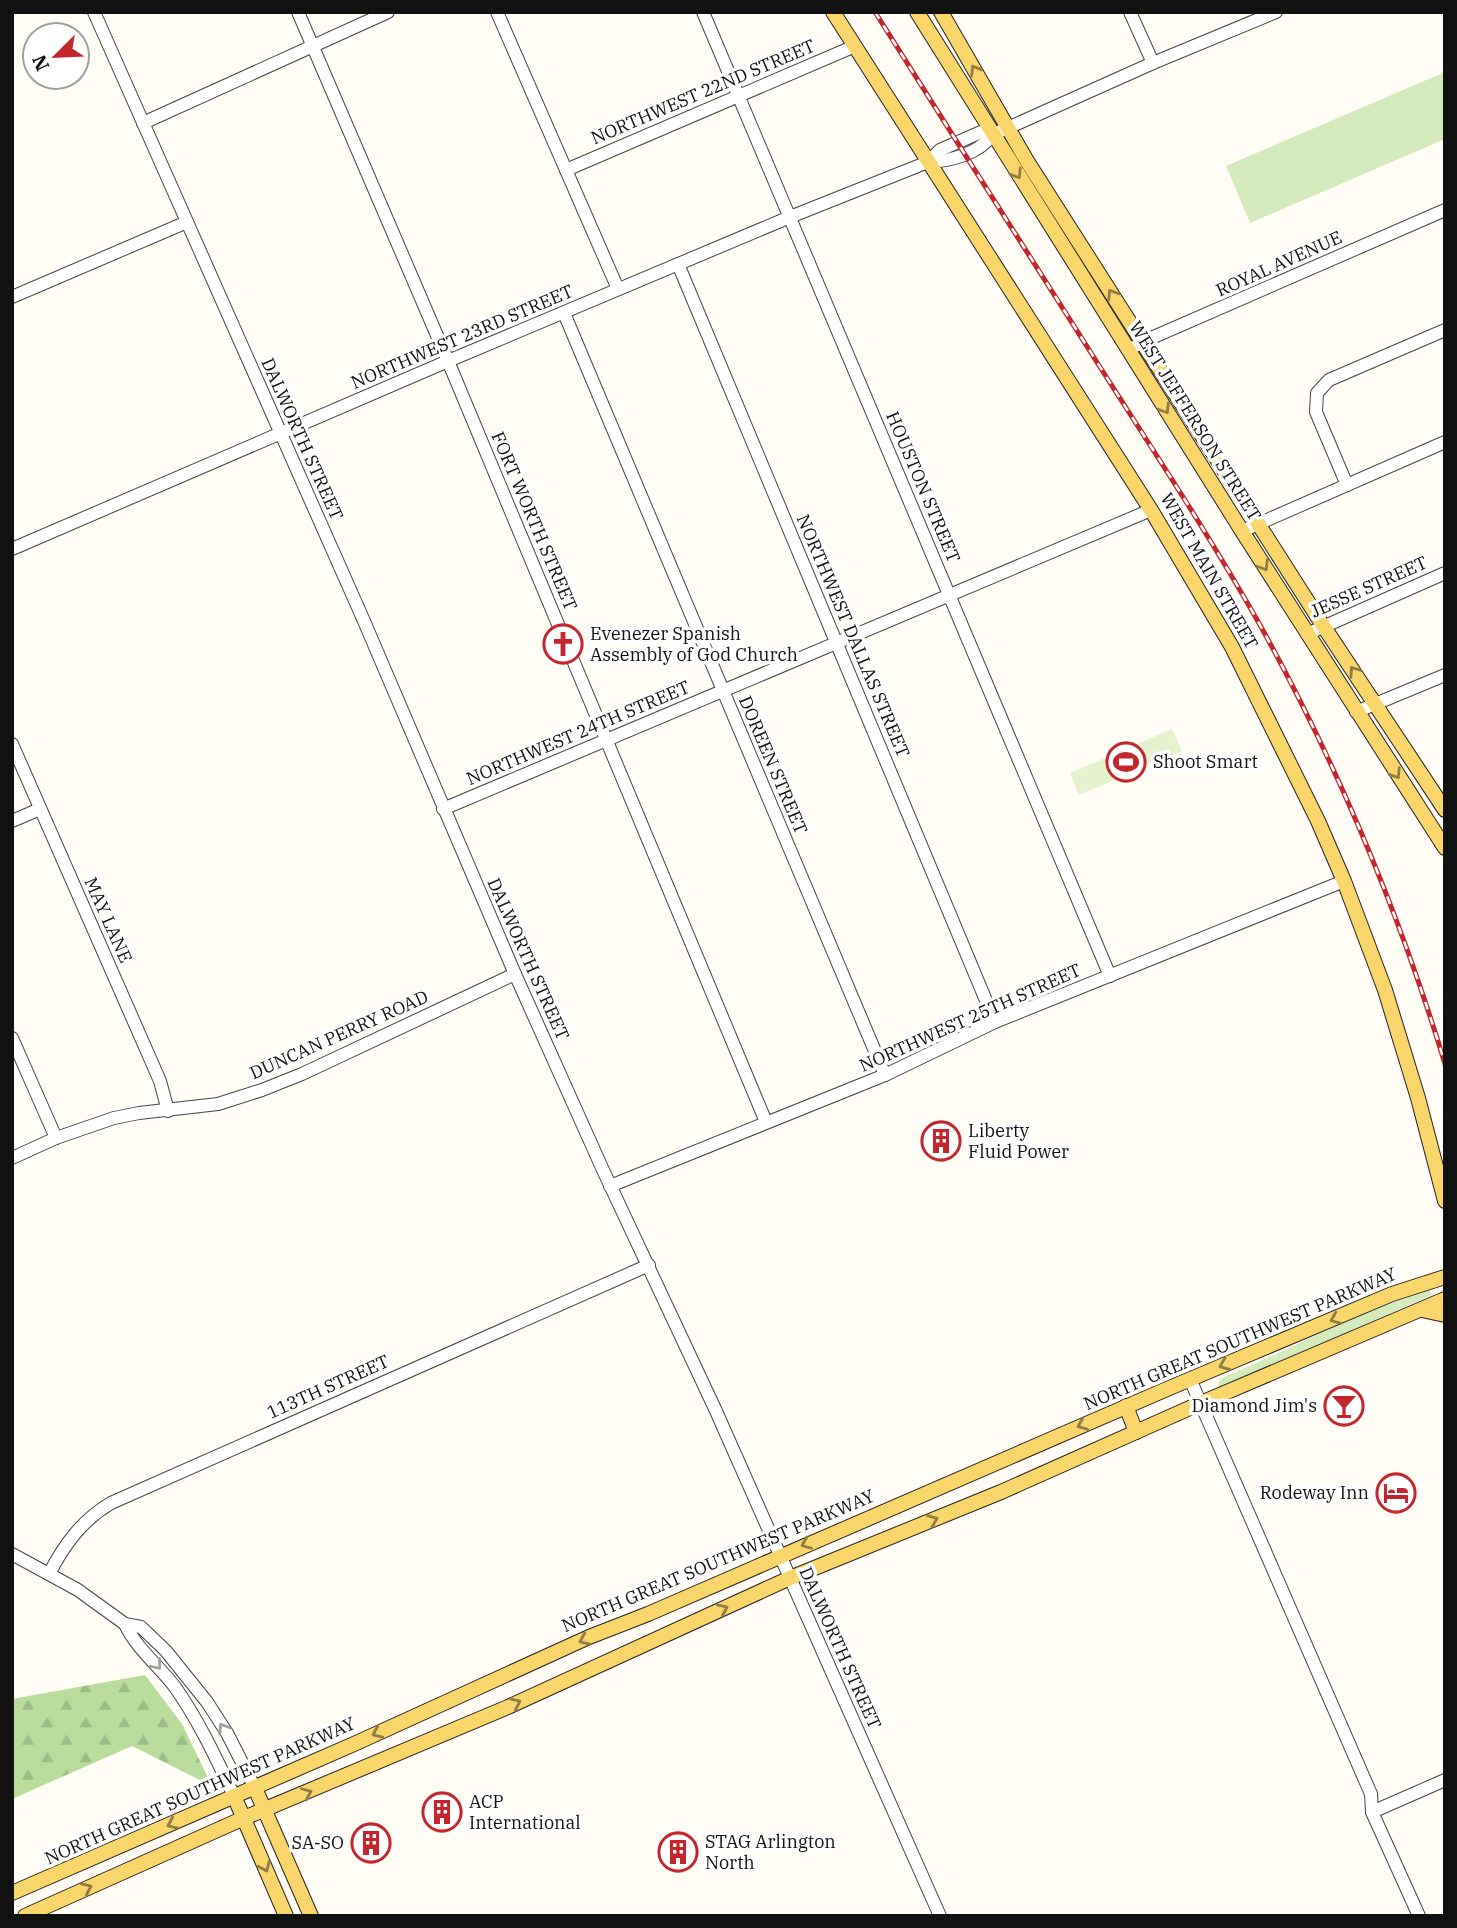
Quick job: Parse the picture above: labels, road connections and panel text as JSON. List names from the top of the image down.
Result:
{
  "streets": {
    "main road": ["WEST JEFFERSON STREET", "WEST MAIN STREET", "NORTH GREAT SOUTHWEST PARKWAY"],
    "street": [
      "NORTHWEST 22ND STREET",
      "ROYAL AVENUE",
      "NORTHWEST 23RD STREET",
      "DALWORTH STREET",
      "HOUSTON STREET",
      "FORT WORTH STREET",
      "JESSE STREET",
      "NORTHWEST DALLAS STREET",
      "NORTHWEST 24TH STREET",
      "DOREEN STREET",
      "MAY LANE",
      "NORTHWEST 25TH STREET",
      "DUNCAN PERRY ROAD",
      "113TH STREET"
    ]
  },
  "crossings": [
    ["NORTHWEST 22ND STREET", "HOUSTON STREET"],
    ["NORTHWEST 22ND STREET", "WEST MAIN STREET"],
    ["ROYAL AVENUE", "WEST JEFFERSON STREET"],
    ["NORTHWEST 23RD STREET", "WEST JEFFERSON STREET"],
    ["NORTHWEST 23RD STREET", "DALWORTH STREET"],
    ["NORTHWEST 23RD STREET", "HOUSTON STREET"],
    ["NORTHWEST 23RD STREET", "FORT WORTH STREET"],
    ["NORTHWEST 23RD STREET", "WEST MAIN STREET"],
    ["NORTHWEST 23RD STREET", "NORTHWEST DALLAS STREET"],
    ["NORTHWEST 23RD STREET", "DOREEN STREET"],
    ["WEST JEFFERSON STREET", "JESSE STREET"],
    ["DALWORTH STREET", "NORTHWEST 24TH STREET"],
    ["DALWORTH STREET", "NORTHWEST 25TH STREET"],
    ["DALWORTH STREET", "DUNCAN PERRY ROAD"],
    ["DALWORTH STREET", "NORTH GREAT SOUTHWEST PARKWAY"],
    ["DALWORTH STREET", "113TH STREET"],
    ["HOUSTON STREET", "NORTHWEST 24TH STREET"],
    ["HOUSTON STREET", "NORTHWEST 25TH STREET"],
    ["FORT WORTH STREET", "NORTHWEST 24TH STREET"],
    ["FORT WORTH STREET", "NORTHWEST 25TH STREET"],
    ["WEST MAIN STREET", "NORTHWEST 24TH STREET"],
    ["WEST MAIN STREET", "NORTHWEST 25TH STREET"],
    ["NORTHWEST DALLAS STREET", "NORTHWEST 24TH STREET"],
    ["NORTHWEST DALLAS STREET", "NORTHWEST 25TH STREET"],
    ["NORTHWEST 24TH STREET", "DOREEN STREET"],
    ["DOREEN STREET", "NORTHWEST 25TH STREET"],
    ["MAY LANE", "DUNCAN PERRY ROAD"]
  ],
  "places": {
    "church": ["Evenezer Spanish Assembly of God Church"],
    "sports": ["Shoot Smart"],
    "building": [
      "Liberty Fluid Power",
      "ACP International",
      "SA-SO",
      "STAG Arlington North"
    ],
    "bar": ["Diamond Jim's"],
    "hotel": ["Rodeway Inn"]
  },
  "north": "bottom left"
}
